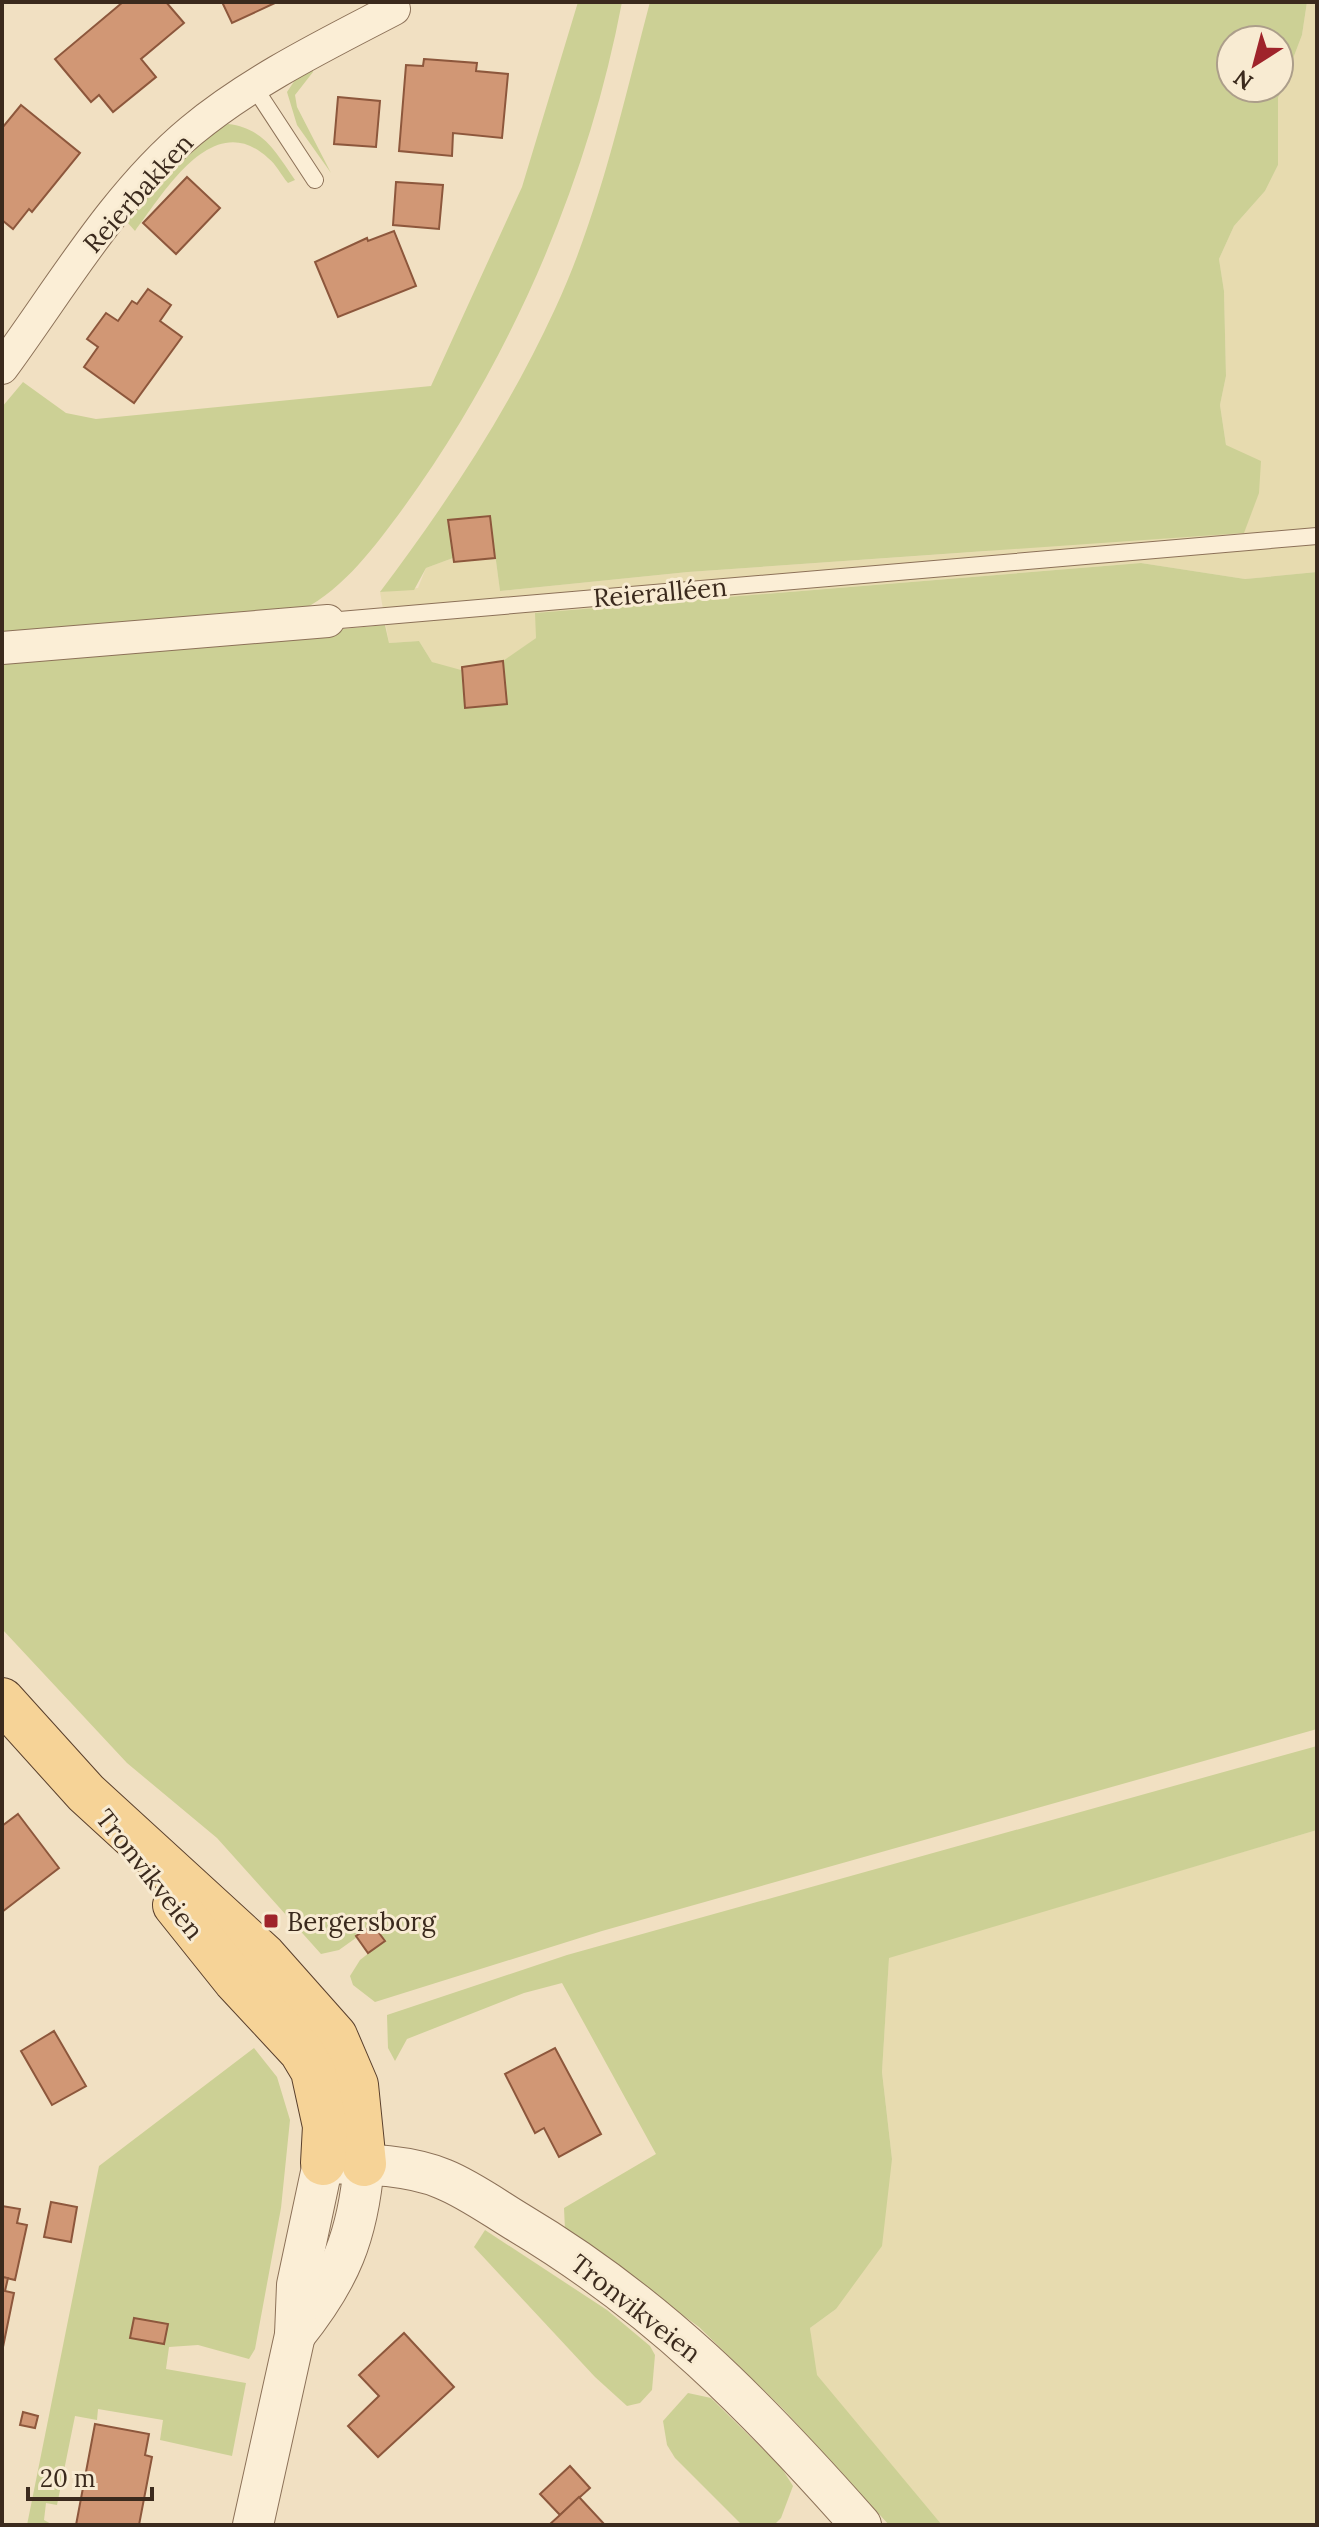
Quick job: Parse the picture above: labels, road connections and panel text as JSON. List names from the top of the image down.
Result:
{
  "streets": {
    "main road": ["Tronvikveien"],
    "street": ["Reierbakken", "Reieralléen"]
  },
  "places": {
    "transit": ["Bergersborg"]
  },
  "scale_bar": "20 m",
  "north": "bottom left"
}
